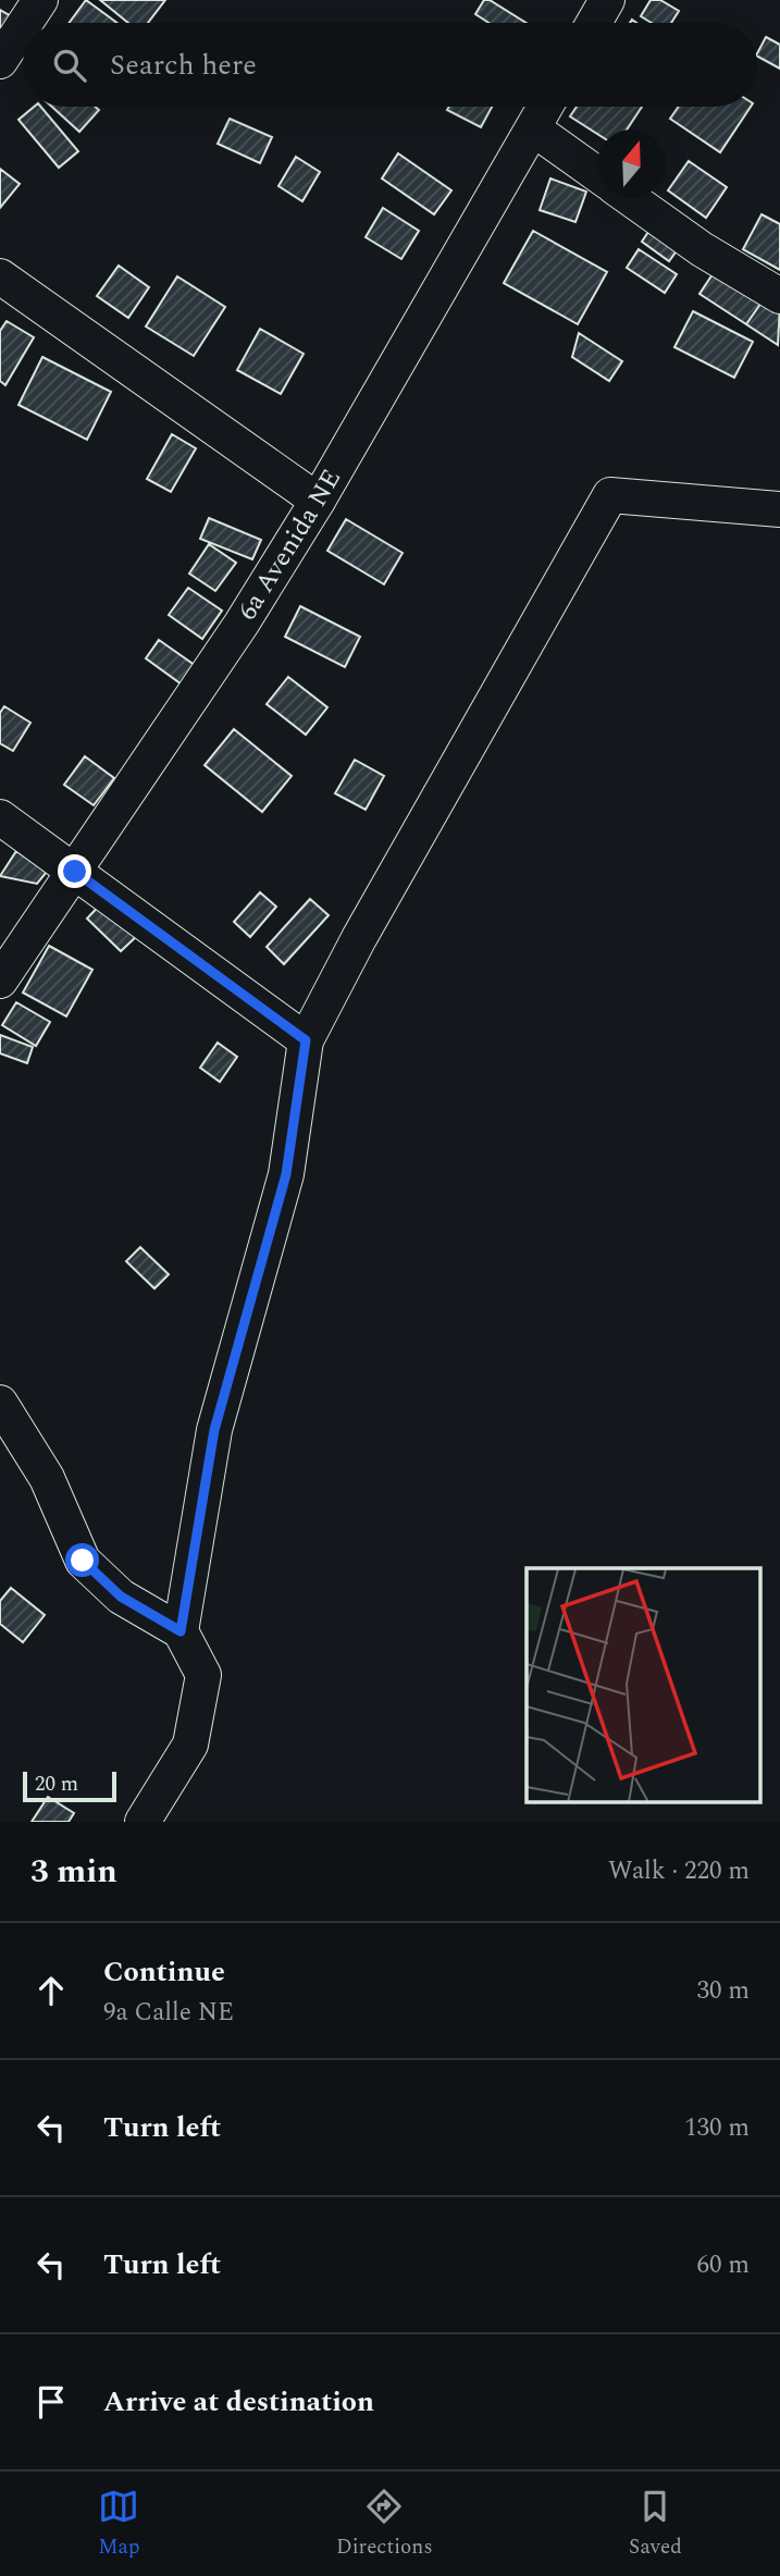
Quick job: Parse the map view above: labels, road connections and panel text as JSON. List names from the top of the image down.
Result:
{
  "streets": {
    "street": ["6a Avenida NE"]
  },
  "scale_bar": "20 m",
  "north": "top",
  "page": {
    "search": "Search here",
    "scale": "20 m",
    "heading": ["3 min", "Walk · 220 m"],
    "list": [
      ["Continue", "9a Calle NE", "30 m"],
      ["Turn left", "130 m"],
      ["Turn left", "60 m"],
      "Arrive at destination"
    ],
    "nav": ["Map", "Directions", "Saved"]
  }
}
